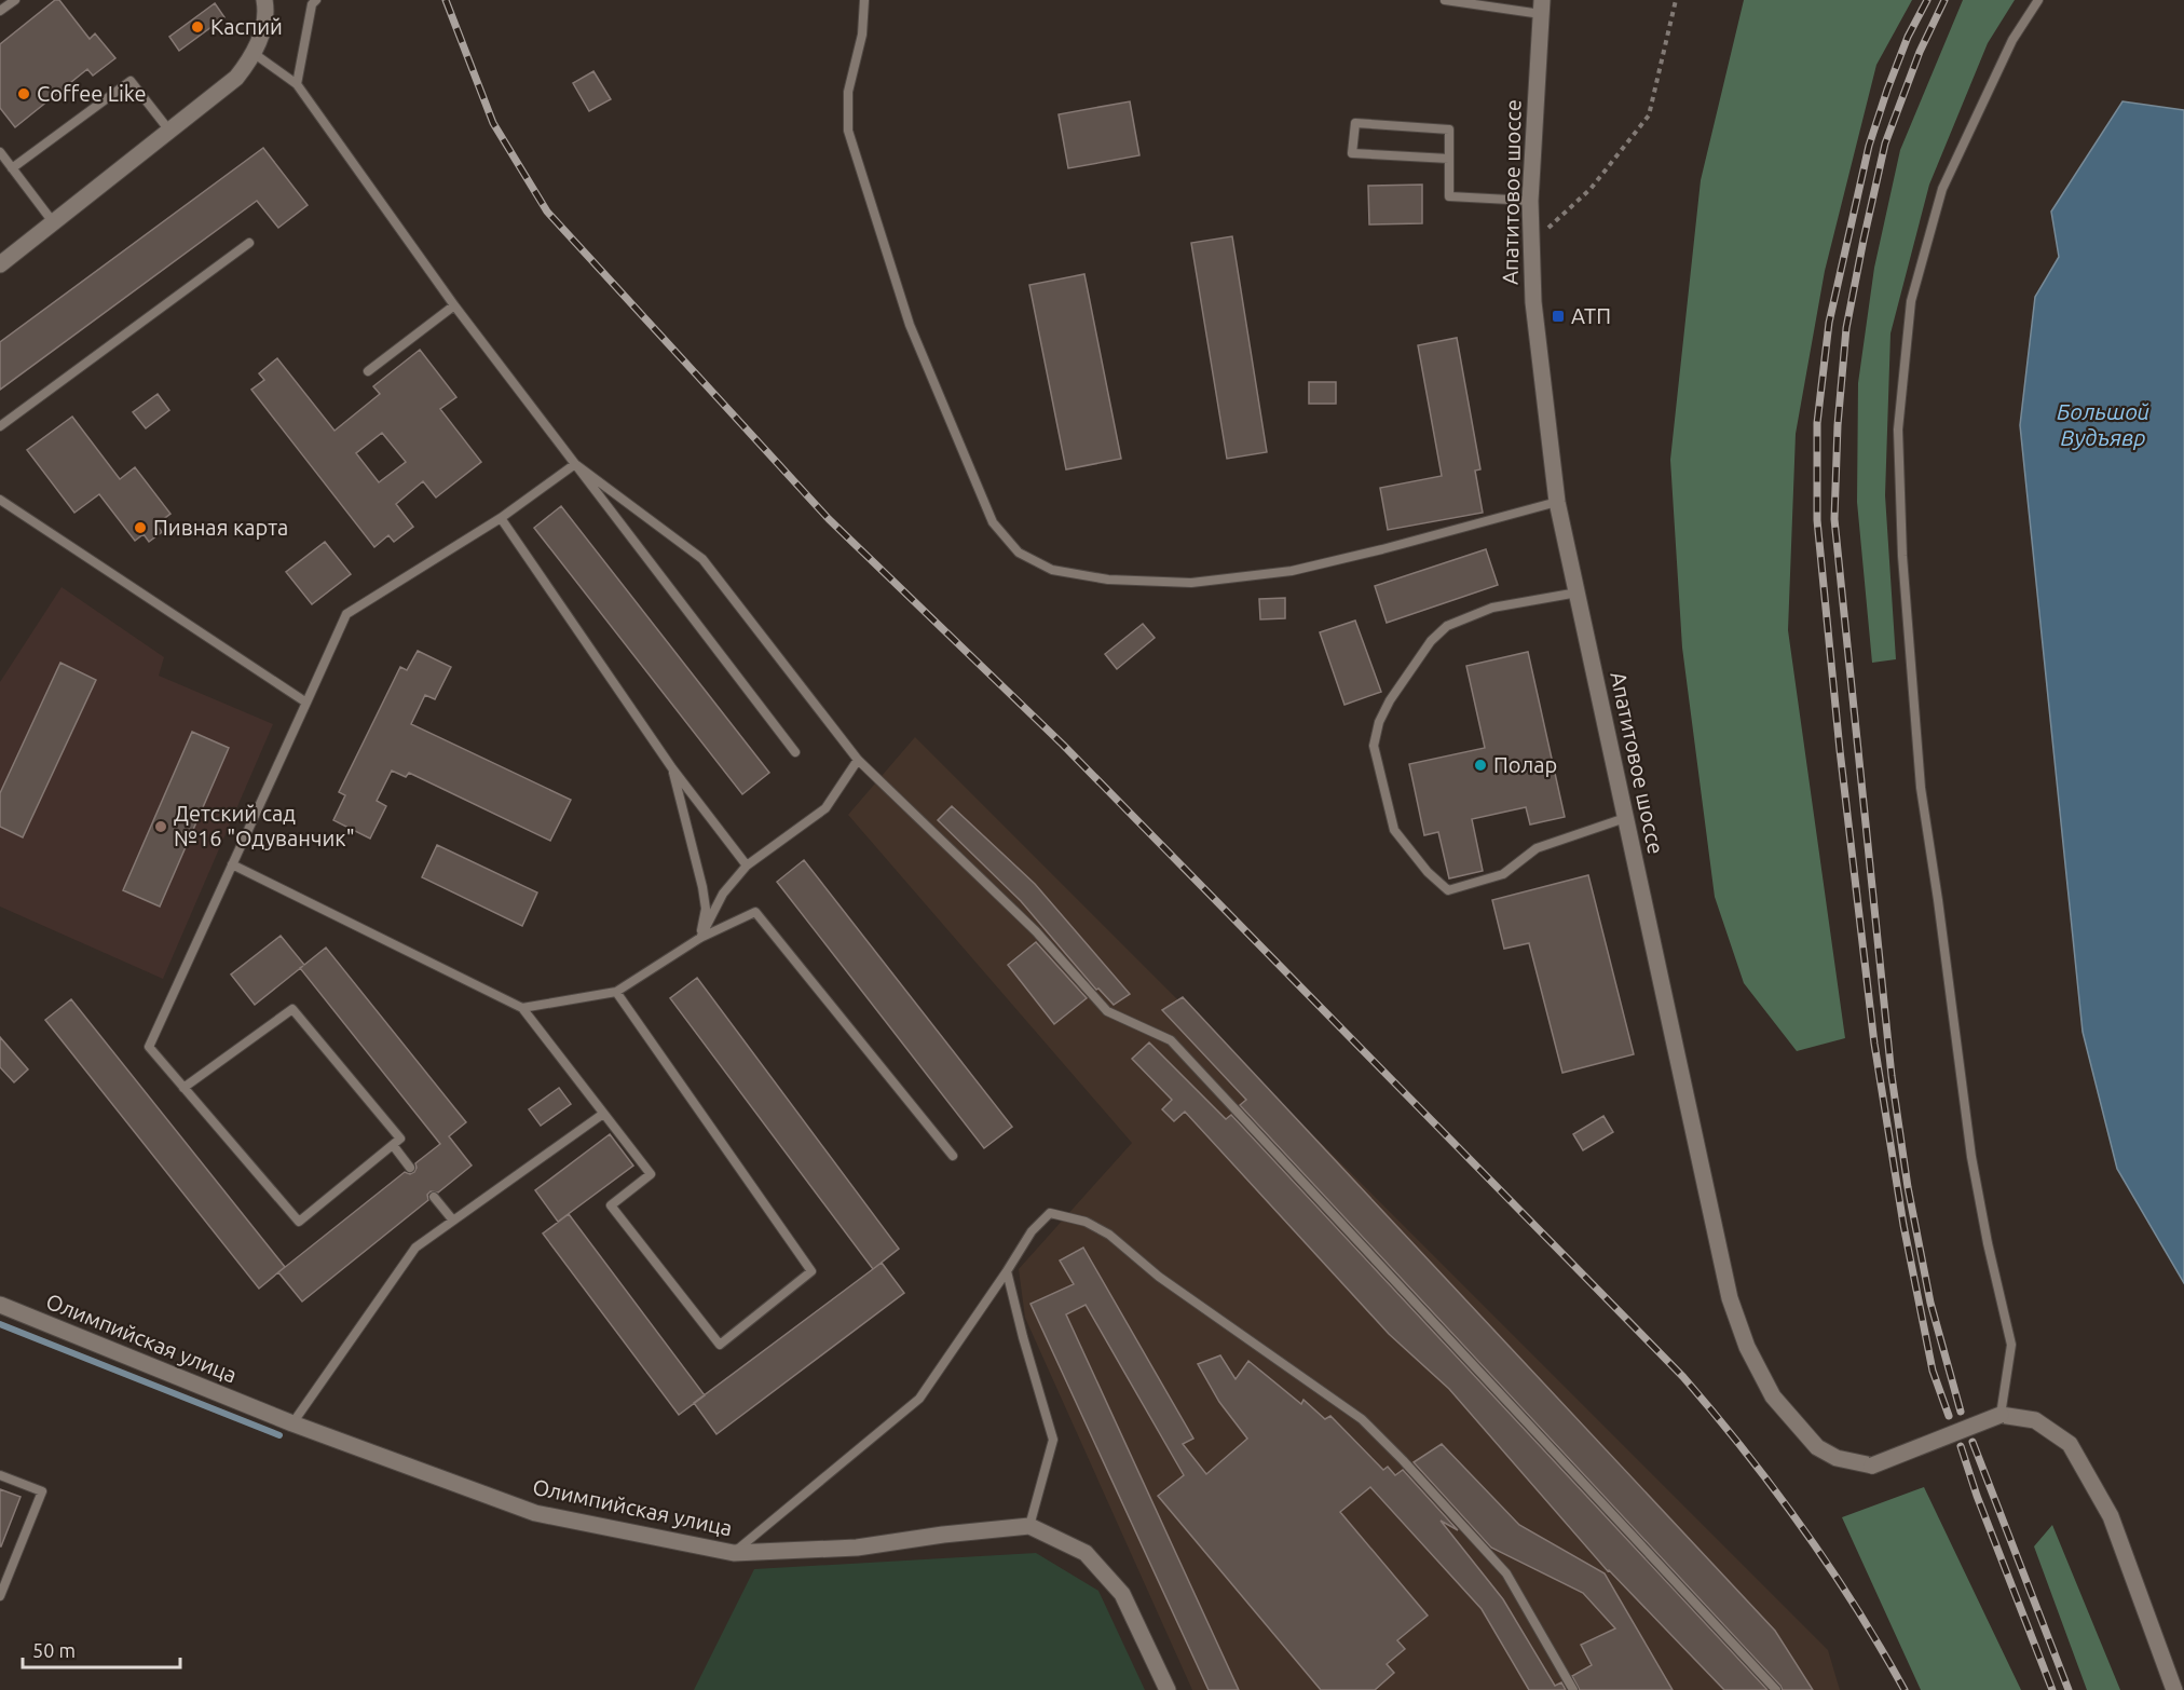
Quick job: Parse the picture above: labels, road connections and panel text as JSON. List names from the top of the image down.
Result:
{
  "streets": {
    "street": ["Апатитовое шоссе", "Олимпийская улица"]
  },
  "water": ["Большой Вудъявр"],
  "places": {
    "other": [
      "Каспий",
      "Coffee Like",
      "Пивная карта",
      "Полар",
      "Детский сад №16 \"Одуванчик\""
    ],
    "transit": ["АТП"]
  },
  "scale_bar": "50 m"
}
